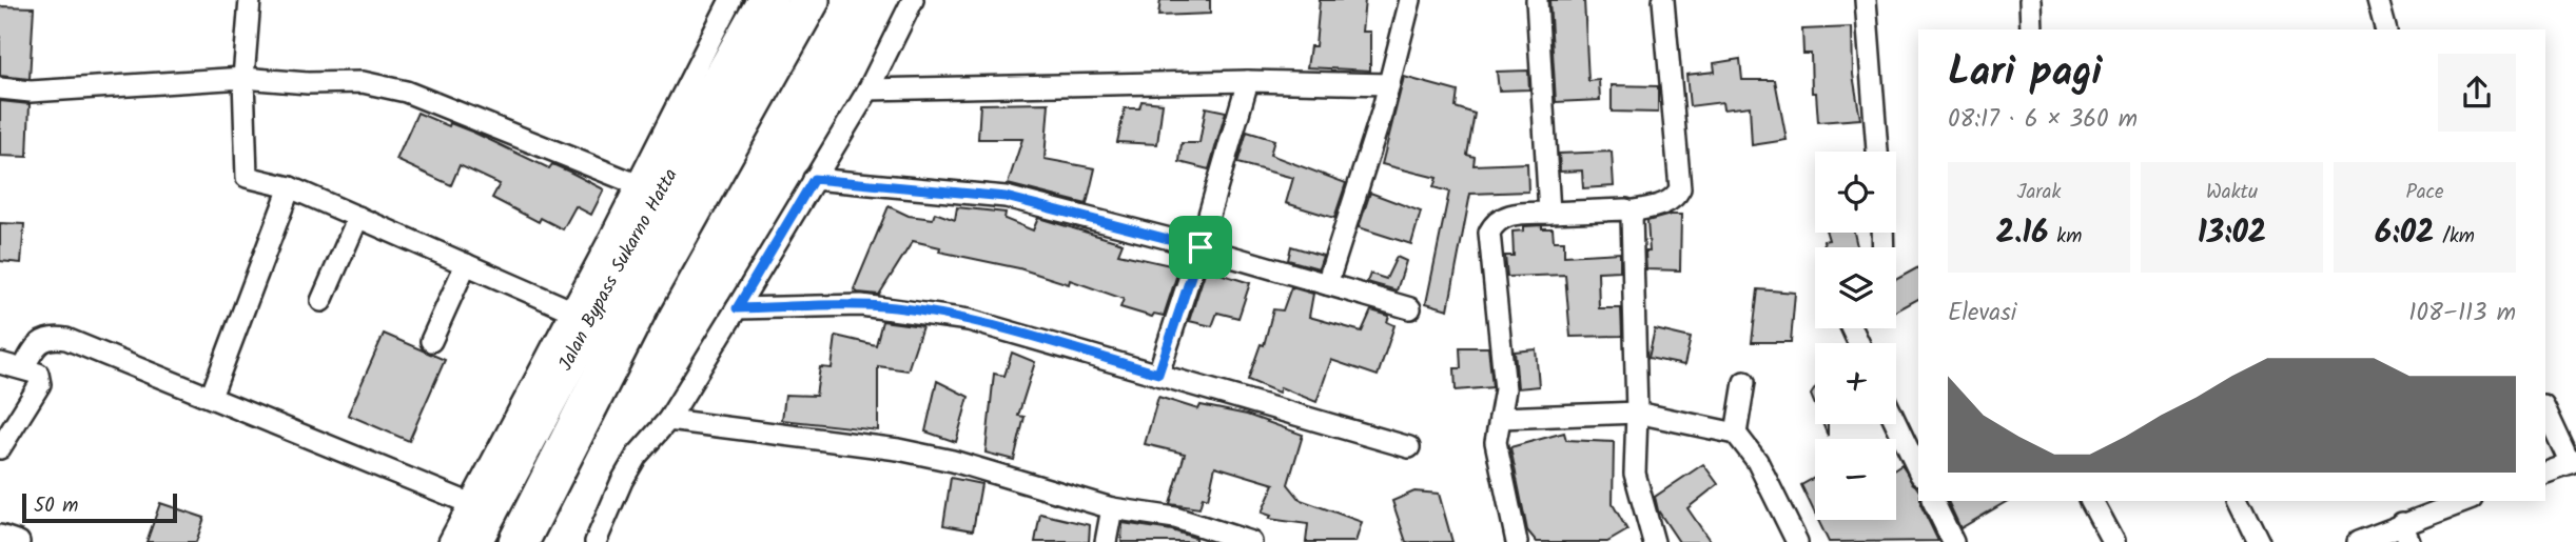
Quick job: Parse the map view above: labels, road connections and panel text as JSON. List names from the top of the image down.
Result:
{
  "streets": {
    "highway": ["Jalan Bypass Sukarno Hatta"]
  },
  "scale_bar": "50 m",
  "page": {
    "heading": ["Lari pagi", "08:17 · 6 × 360 m"],
    "map_buttons": ["+", "−"],
    "stats": [
      ["Jarak", "2.16 km"],
      ["Waktu", "13:02"],
      ["Pace", "6:02 /km"]
    ],
    "chart": ["Elevasi", "108–113 m"],
    "scale": "50 m"
  }
}
